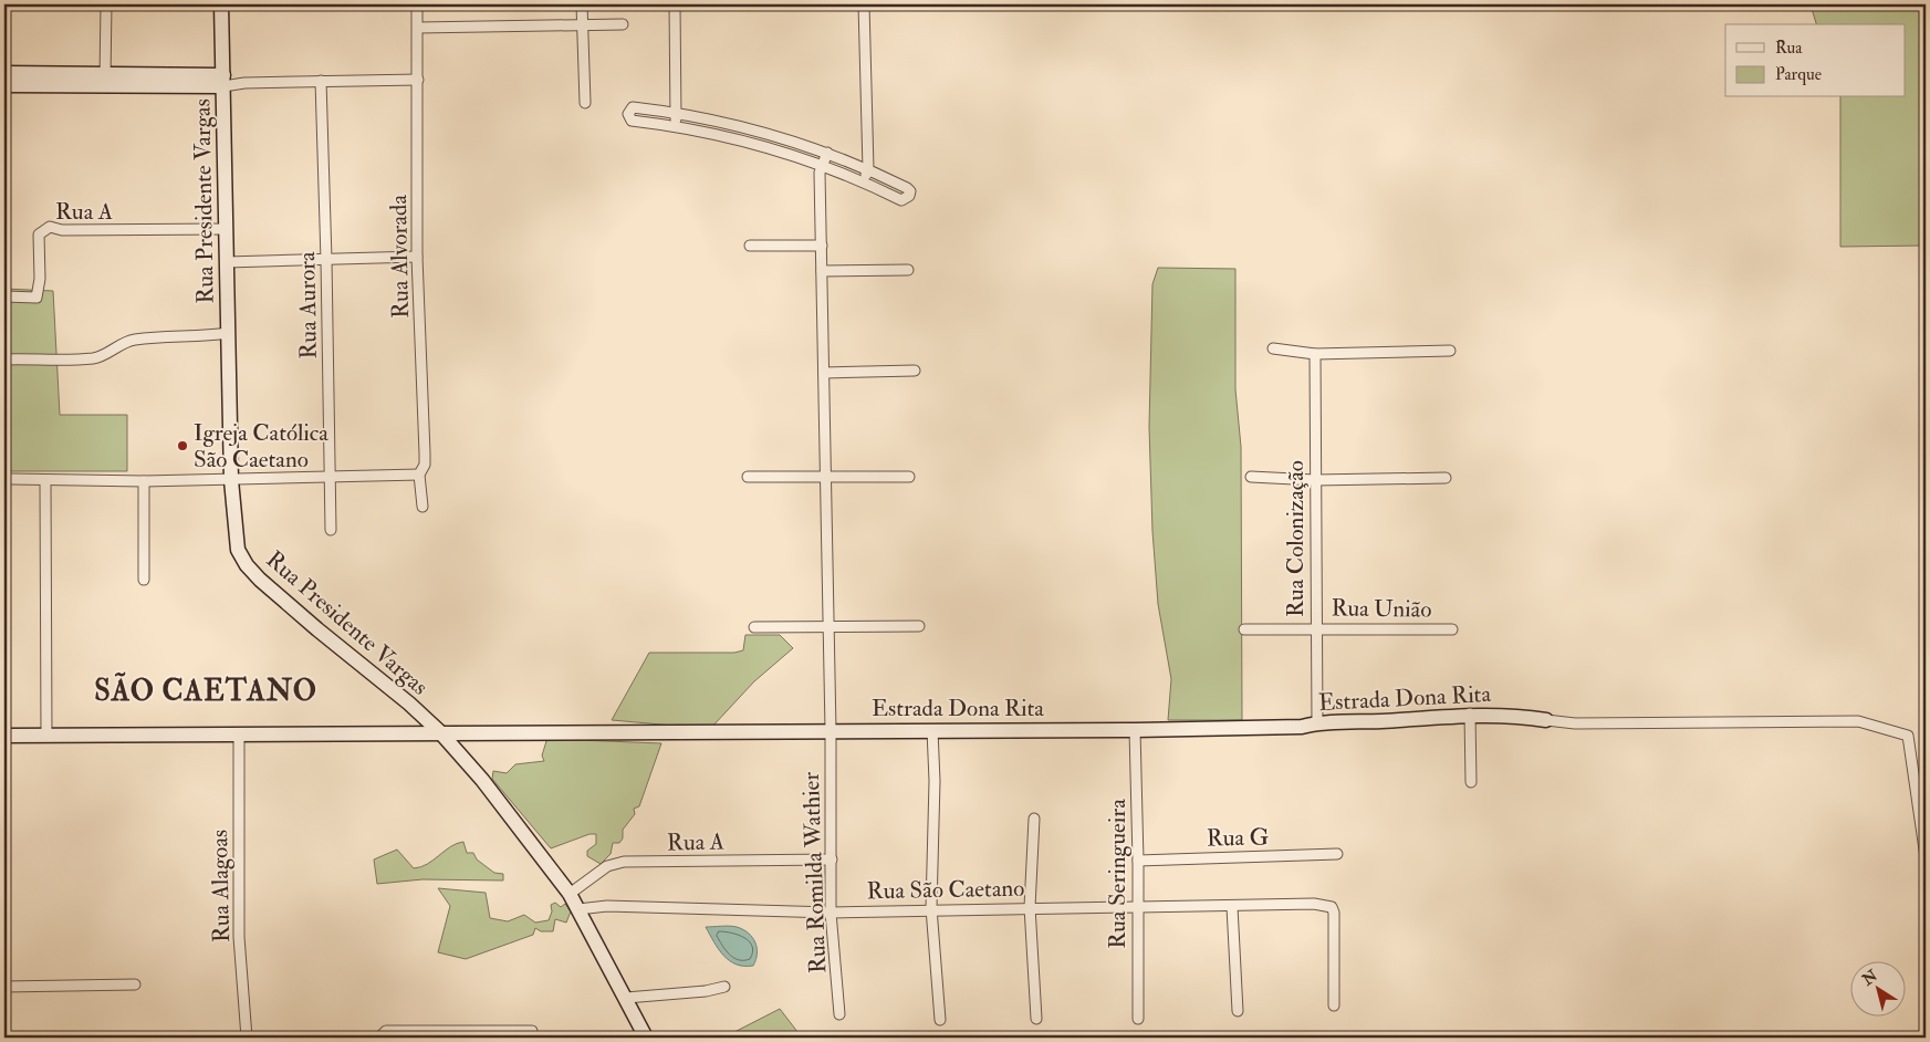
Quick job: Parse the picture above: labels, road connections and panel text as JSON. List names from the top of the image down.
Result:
{
  "streets": {
    "main road": ["Rua Presidente Vargas", "Estrada Dona Rita"],
    "street": [
      "Rua A",
      "Rua Alvorada",
      "Rua Aurora",
      "Rua Colonização",
      "Rua União",
      "Rua G",
      "Rua Romilda Wathier",
      "Rua Seringueira",
      "Rua Alagoas",
      "Rua São Caetano"
    ]
  },
  "crossings": [
    ["Rua Presidente Vargas", "Rua A"],
    ["Rua Presidente Vargas", "Estrada Dona Rita"],
    ["Rua Presidente Vargas", "Rua São Caetano"],
    ["Rua A", "Rua Romilda Wathier"],
    ["Rua Colonização", "Rua União"],
    ["Rua Colonização", "Estrada Dona Rita"],
    ["Estrada Dona Rita", "Rua Romilda Wathier"],
    ["Estrada Dona Rita", "Rua Seringueira"],
    ["Estrada Dona Rita", "Rua Alagoas"],
    ["Rua G", "Rua Seringueira"],
    ["Rua Romilda Wathier", "Rua São Caetano"],
    ["Rua Seringueira", "Rua São Caetano"]
  ],
  "districts": ["SÃO CAETANO"],
  "places": ["Igreja Católica São Caetano"],
  "legend": ["Rua", "Parque"],
  "north": "top left"
}
